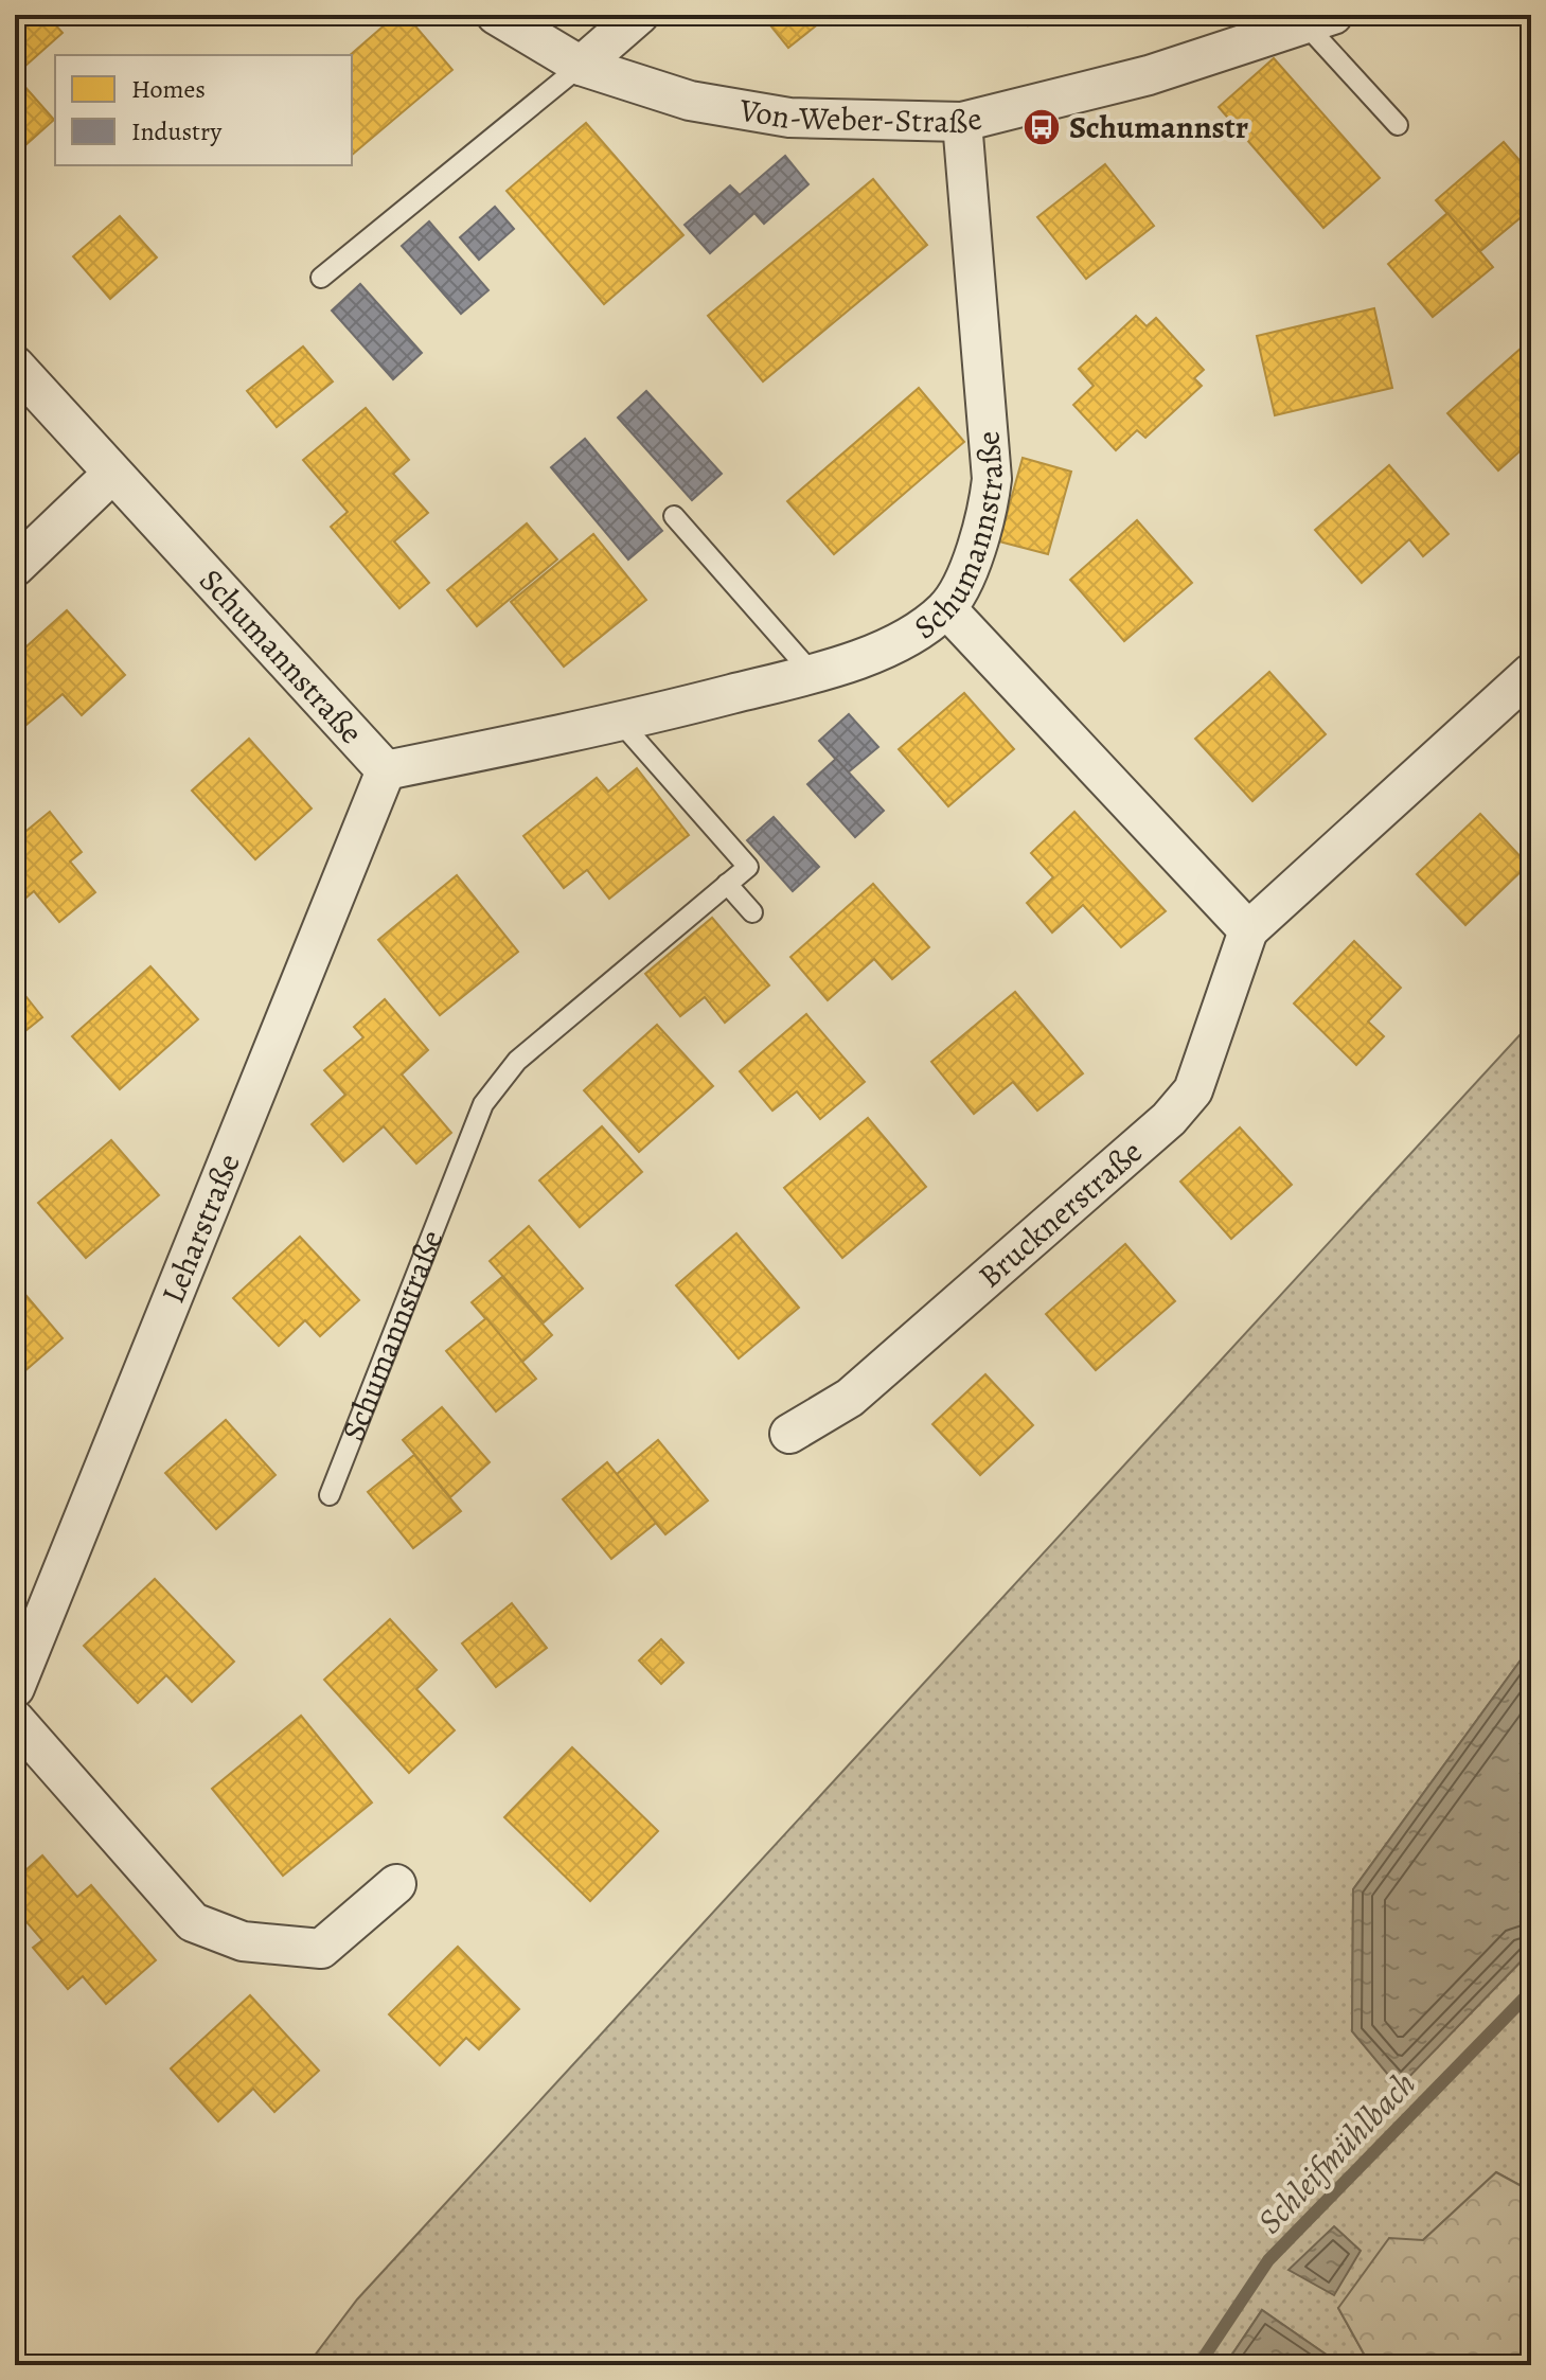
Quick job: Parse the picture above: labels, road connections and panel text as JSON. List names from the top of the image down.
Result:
{
  "streets": {
    "street": [
      "Von-Weber-Straße",
      "Schumannstraße",
      "Brucknerstraße",
      "Leharstraße"
    ]
  },
  "crossings": [
    ["Von-Weber-Straße", "Schumannstraße"],
    ["Schumannstraße", "Leharstraße"]
  ],
  "water": ["Schleifmühlbach"],
  "places": {
    "bus stop": ["Schumannstr"]
  },
  "legend": ["Homes", "Industry"]
}
